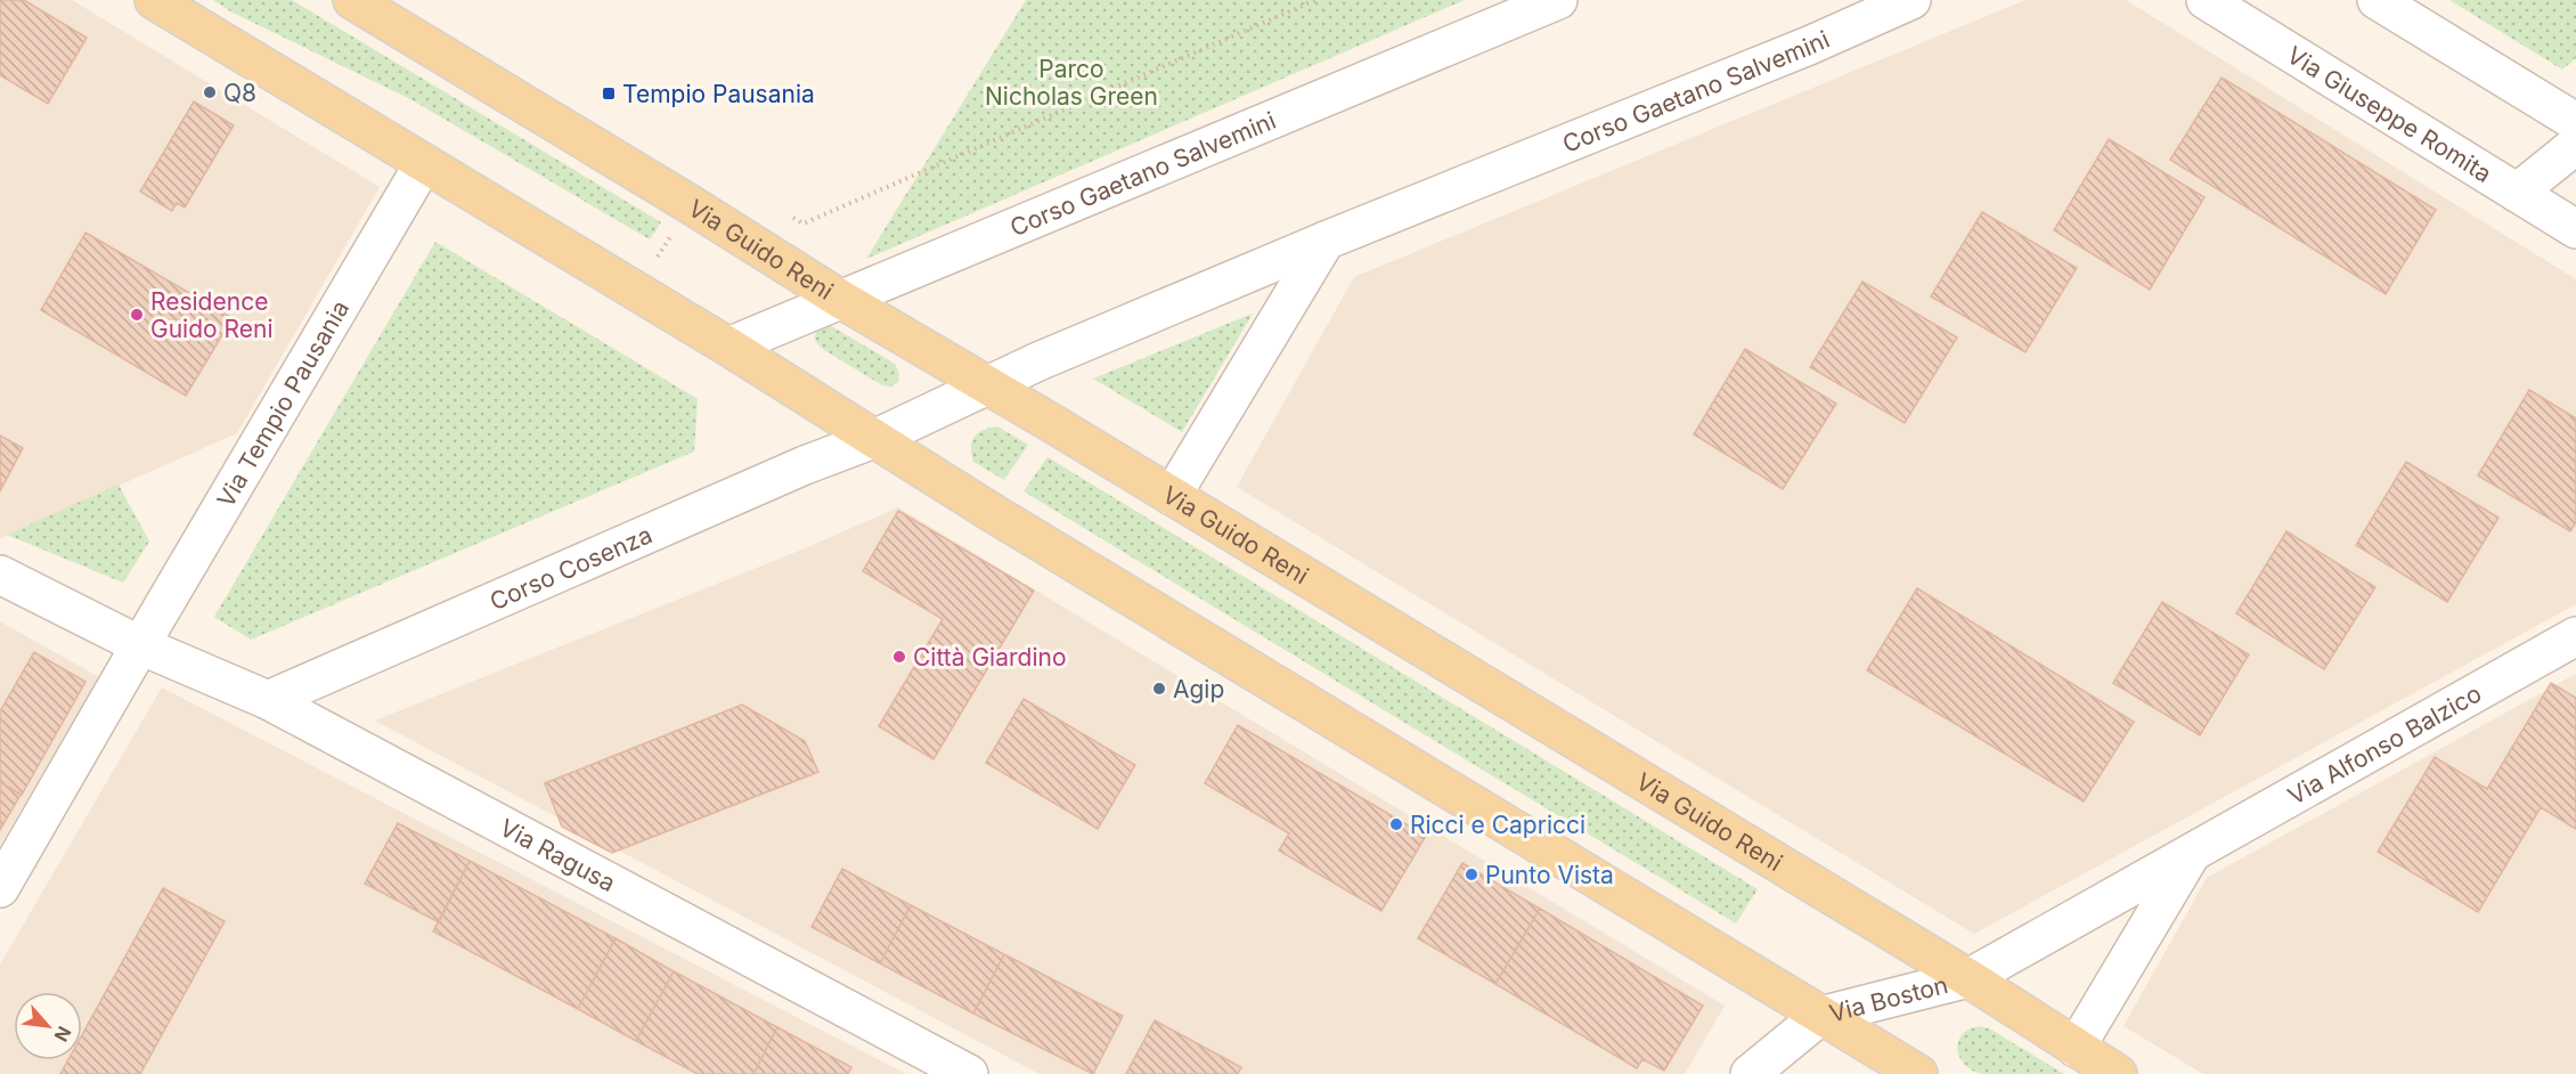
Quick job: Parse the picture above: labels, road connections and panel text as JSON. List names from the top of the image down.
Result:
{
  "streets": {
    "main road": ["Via Guido Reni"],
    "street": [
      "Corso Gaetano Salvemini",
      "Via Giuseppe Romita",
      "Via Tempio Pausania",
      "Corso Cosenza",
      "Via Alfonso Balzico",
      "Via Ragusa",
      "Via Boston"
    ]
  },
  "crossings": [
    ["Corso Gaetano Salvemini", "Via Guido Reni"],
    ["Corso Gaetano Salvemini", "Corso Cosenza"],
    ["Via Guido Reni", "Via Alfonso Balzico"],
    ["Via Guido Reni", "Via Boston"],
    ["Via Tempio Pausania", "Via Ragusa"],
    ["Corso Cosenza", "Via Ragusa"],
    ["Via Alfonso Balzico", "Via Boston"]
  ],
  "parks": ["Parco Nicholas Green"],
  "places": {
    "other": [
      "Q8",
      "Residence Guido Reni",
      "Città Giardino",
      "Agip",
      "Ricci e Capricci",
      "Punto Vista"
    ],
    "transit": ["Tempio Pausania"]
  },
  "north": "bottom right"
}
